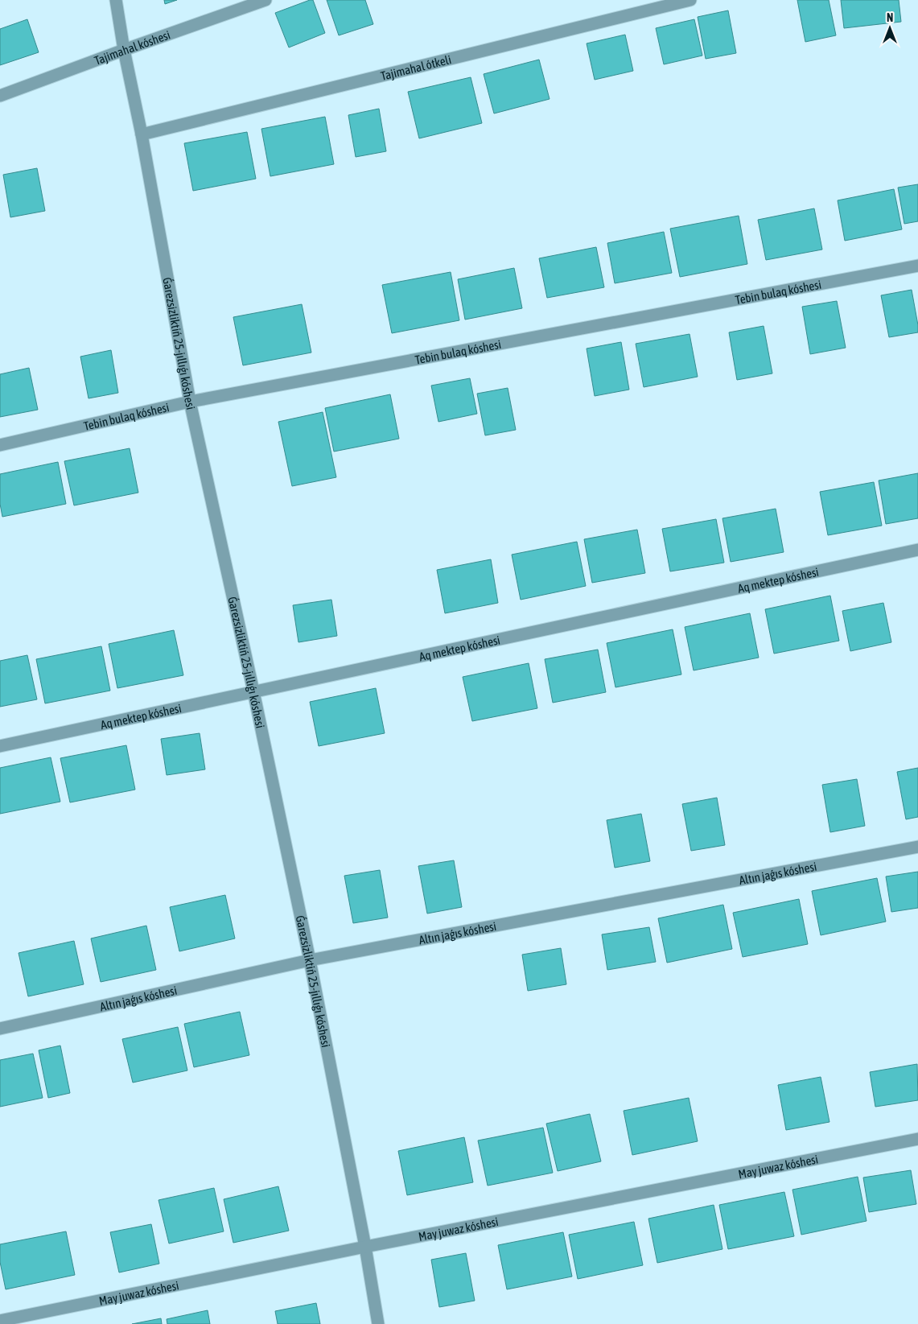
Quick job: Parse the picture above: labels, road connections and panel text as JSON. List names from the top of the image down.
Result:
{
  "streets": {
    "street": [
      "Tajimahal kóshesi",
      "Tajimahal ótkeli",
      "Tebin bulaq kóshesi",
      "Ǵarezsizliktiń 25-jıllıǵı kóshesi",
      "Aq mektep kóshesi",
      "Altın jaǵıs kóshesi",
      "May juwaz kóshesi"
    ]
  },
  "crossings": [
    ["Tajimahal kóshesi", "Ǵarezsizliktiń 25-jıllıǵı kóshesi"],
    ["Tajimahal ótkeli", "Ǵarezsizliktiń 25-jıllıǵı kóshesi"],
    ["Tebin bulaq kóshesi", "Ǵarezsizliktiń 25-jıllıǵı kóshesi"],
    ["Ǵarezsizliktiń 25-jıllıǵı kóshesi", "Aq mektep kóshesi"],
    ["Ǵarezsizliktiń 25-jıllıǵı kóshesi", "Altın jaǵıs kóshesi"],
    ["Ǵarezsizliktiń 25-jıllıǵı kóshesi", "May juwaz kóshesi"]
  ],
  "north": "top"
}
